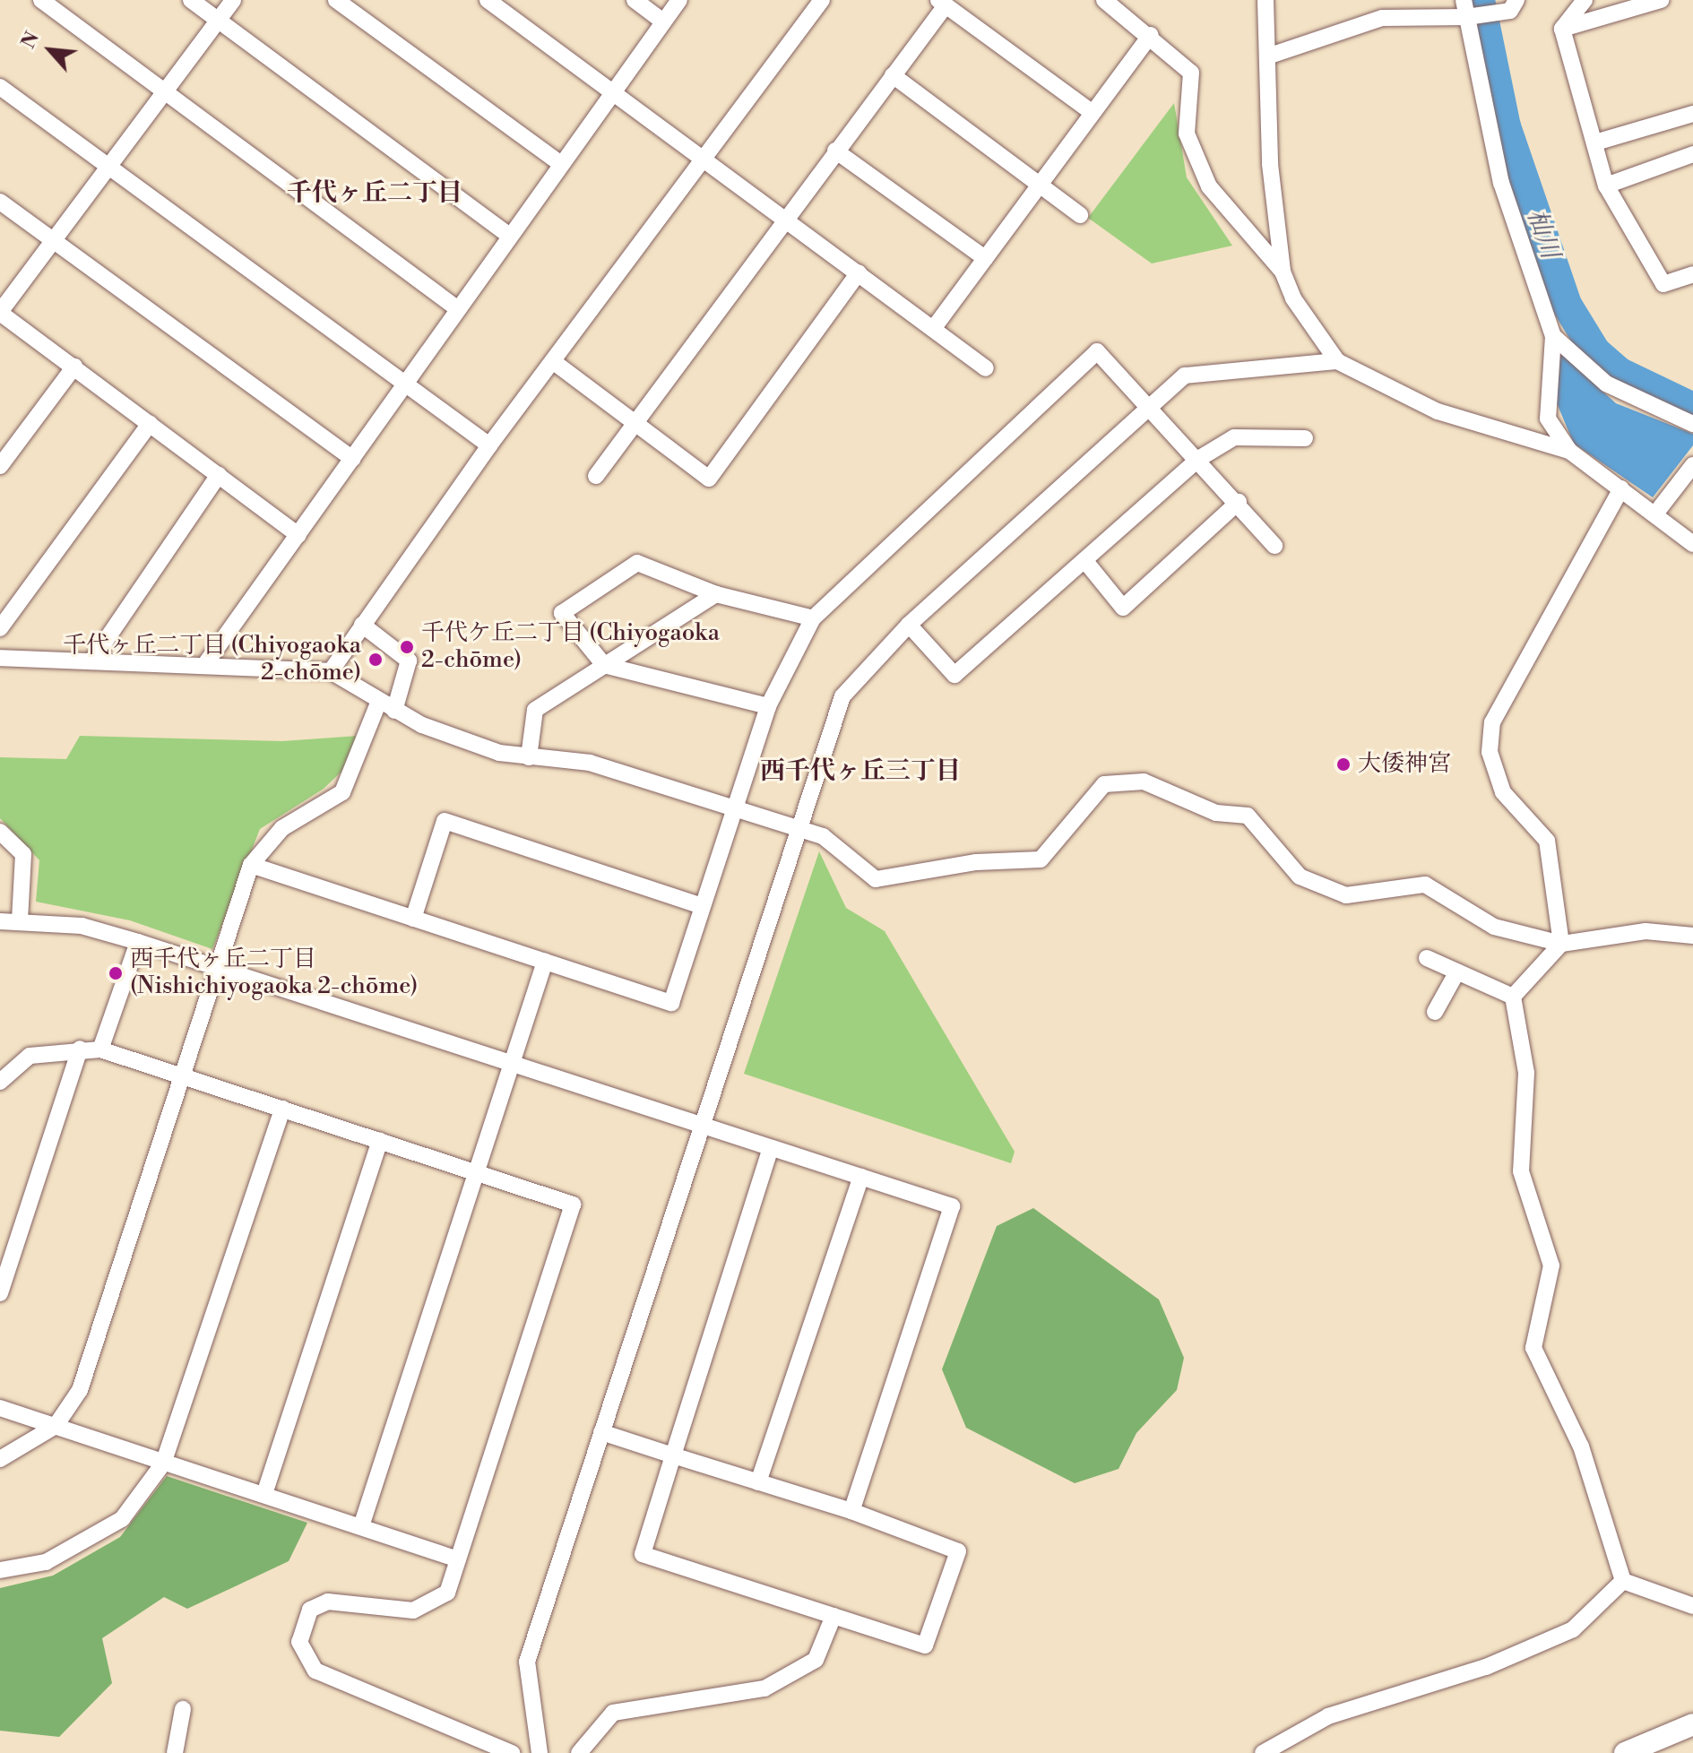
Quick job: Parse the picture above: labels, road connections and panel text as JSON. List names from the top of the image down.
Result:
{
  "districts": ["千代ヶ丘二丁目", "西千代ヶ丘三丁目"],
  "water": ["杣川"],
  "places": [
    "千代ケ丘二丁目 (Chiyogaoka 2-chōme)",
    "千代ヶ丘二丁目 (Chiyogaoka 2-chōme)",
    "大倭神宮",
    "西千代ヶ丘二丁目 (Nishichiyogaoka 2-chōme)"
  ],
  "north": "top left"
}
